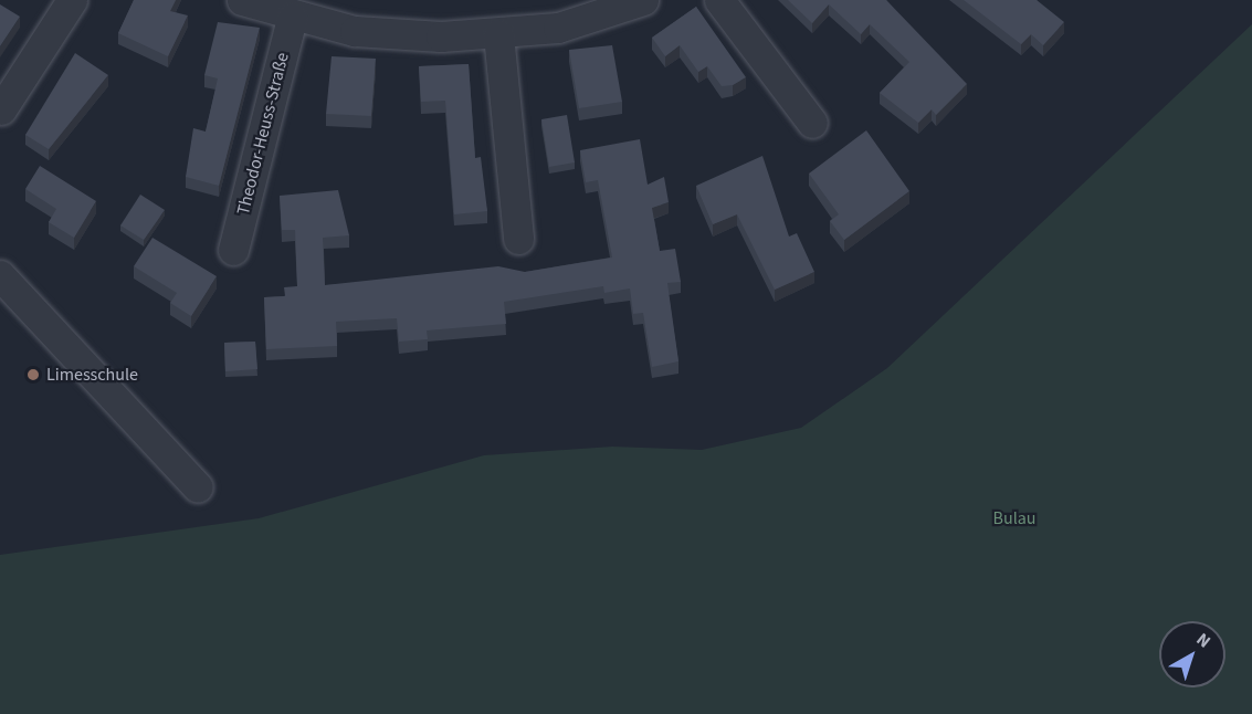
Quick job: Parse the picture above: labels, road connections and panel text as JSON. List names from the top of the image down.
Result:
{
  "streets": {
    "street": ["Theodor-Heuss-Straße"]
  },
  "parks": ["Bulau"],
  "places": ["Limesschule"],
  "north": "top right"
}
